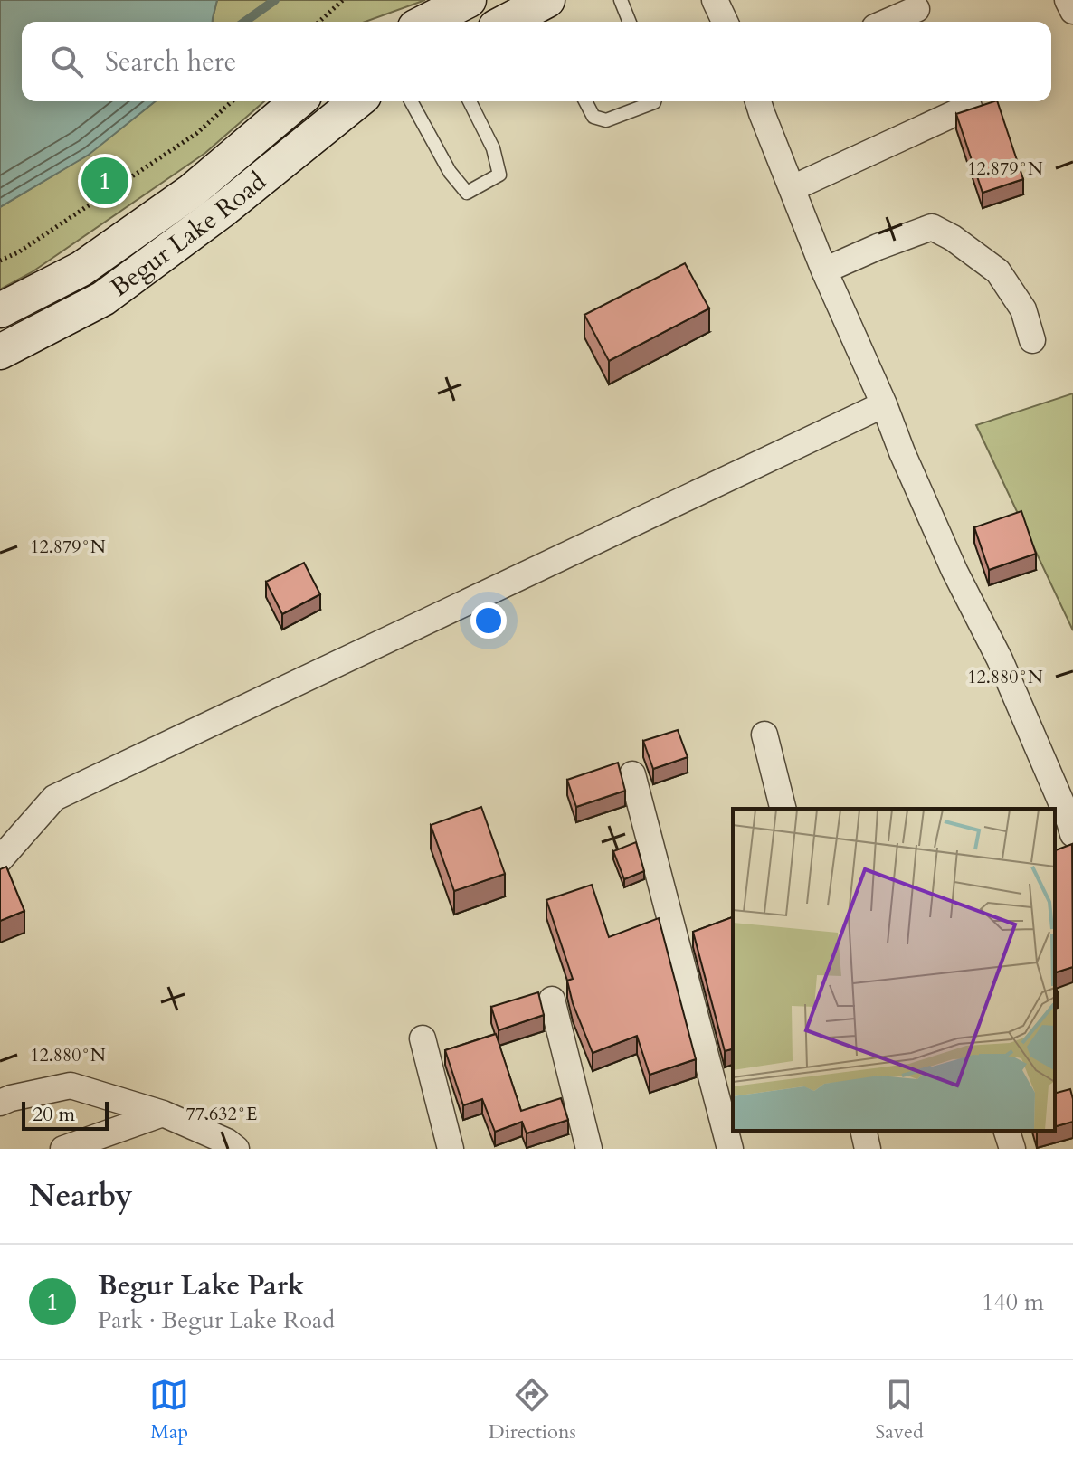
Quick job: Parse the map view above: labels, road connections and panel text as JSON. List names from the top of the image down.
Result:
{
  "streets": {
    "main road": ["Begur Lake Road"]
  },
  "scale_bar": "20 m",
  "page": {
    "search": "Search here",
    "pins": "1",
    "scale": "20 m",
    "heading": "Nearby",
    "list": [
      {
        "mark": "1",
        "name": "Begur Lake Park",
        "note": "Park · Begur Lake Road",
        "value": "140 m"
      }
    ],
    "nav": ["Map", "Directions", "Saved"]
  },
  "coordinates": ["12.879°N", "12.880°N", "77.632°E"]
}
